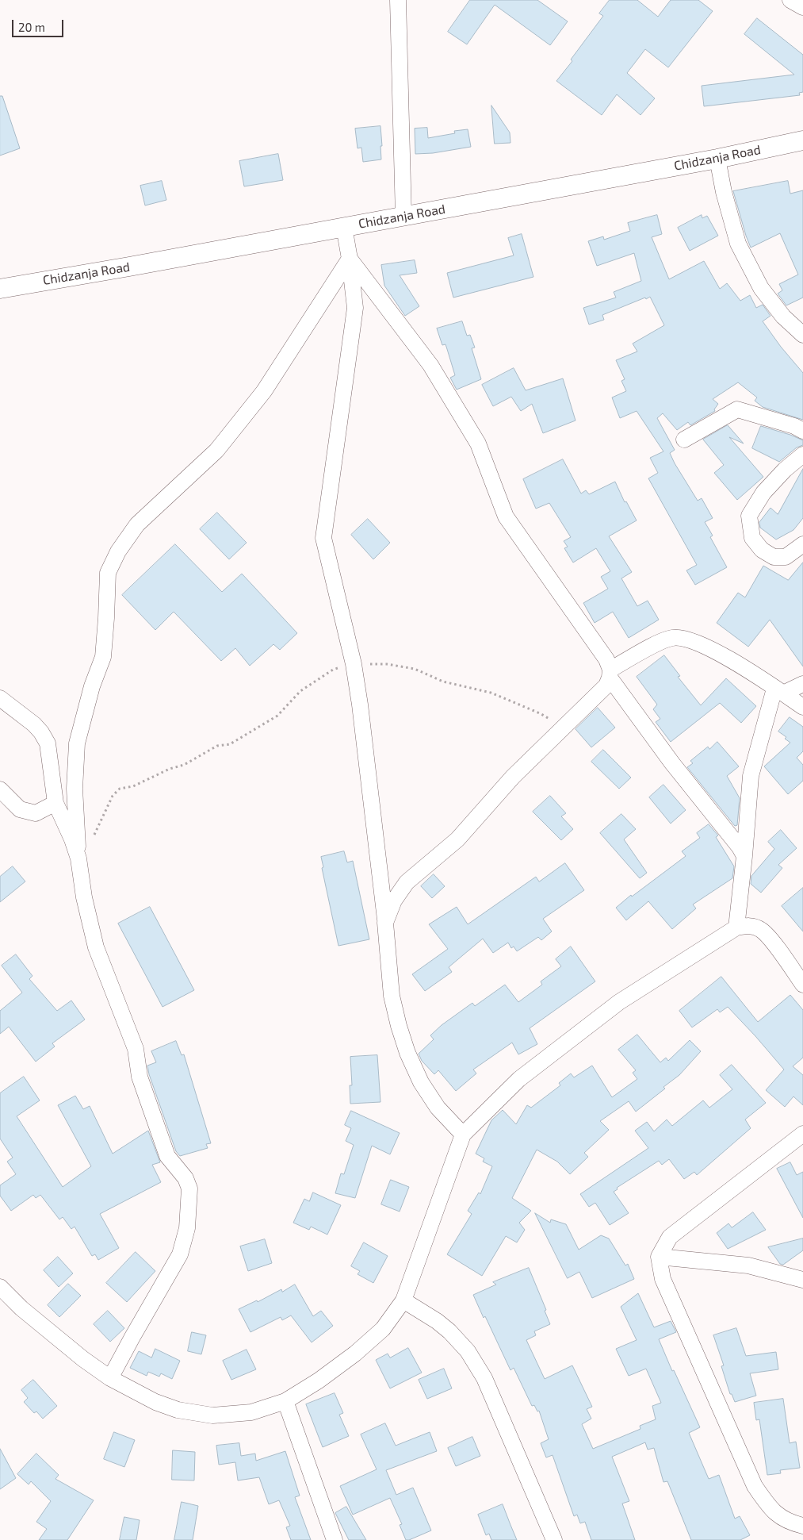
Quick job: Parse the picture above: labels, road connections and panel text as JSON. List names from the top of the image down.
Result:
{
  "streets": {
    "street": ["Chidzanja Road"]
  },
  "scale_bar": "20 m"
}
